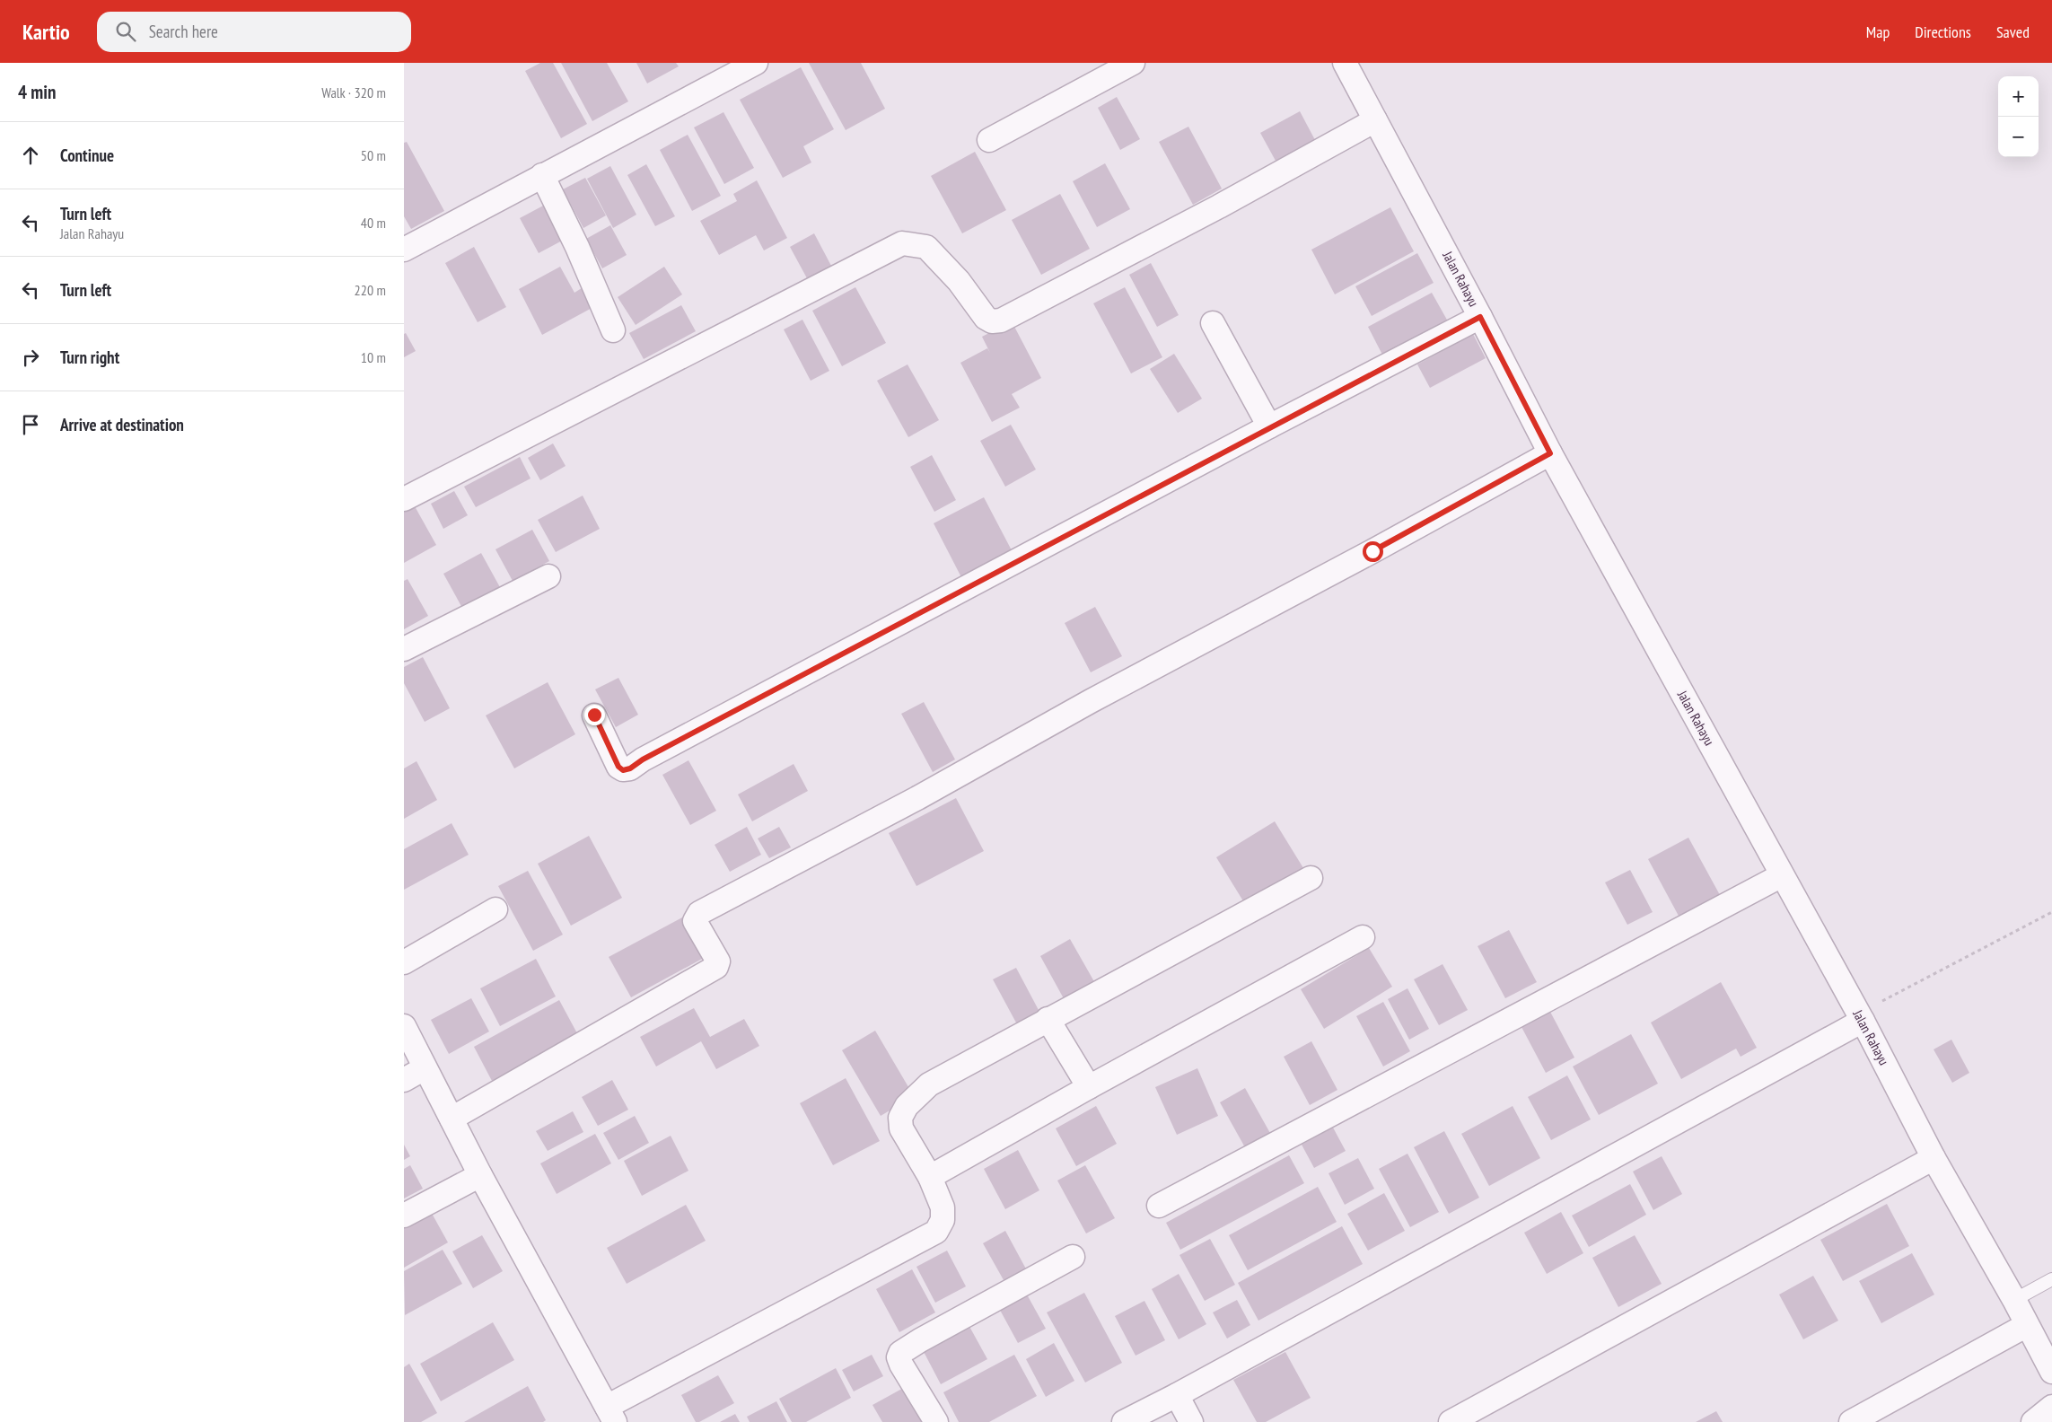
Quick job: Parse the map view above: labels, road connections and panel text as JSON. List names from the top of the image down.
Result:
{
  "streets": {
    "street": ["Jalan Rahayu"]
  },
  "page": {
    "header": "Kartio",
    "search": "Search here",
    "nav": ["Map", "Directions", "Saved"],
    "heading": ["4 min", "Walk · 320 m"],
    "map_buttons": ["+", "−"],
    "list": [
      ["Continue", "50 m"],
      ["Turn left", "Jalan Rahayu", "40 m"],
      ["Turn left", "220 m"],
      ["Turn right", "10 m"],
      "Arrive at destination"
    ]
  }
}
